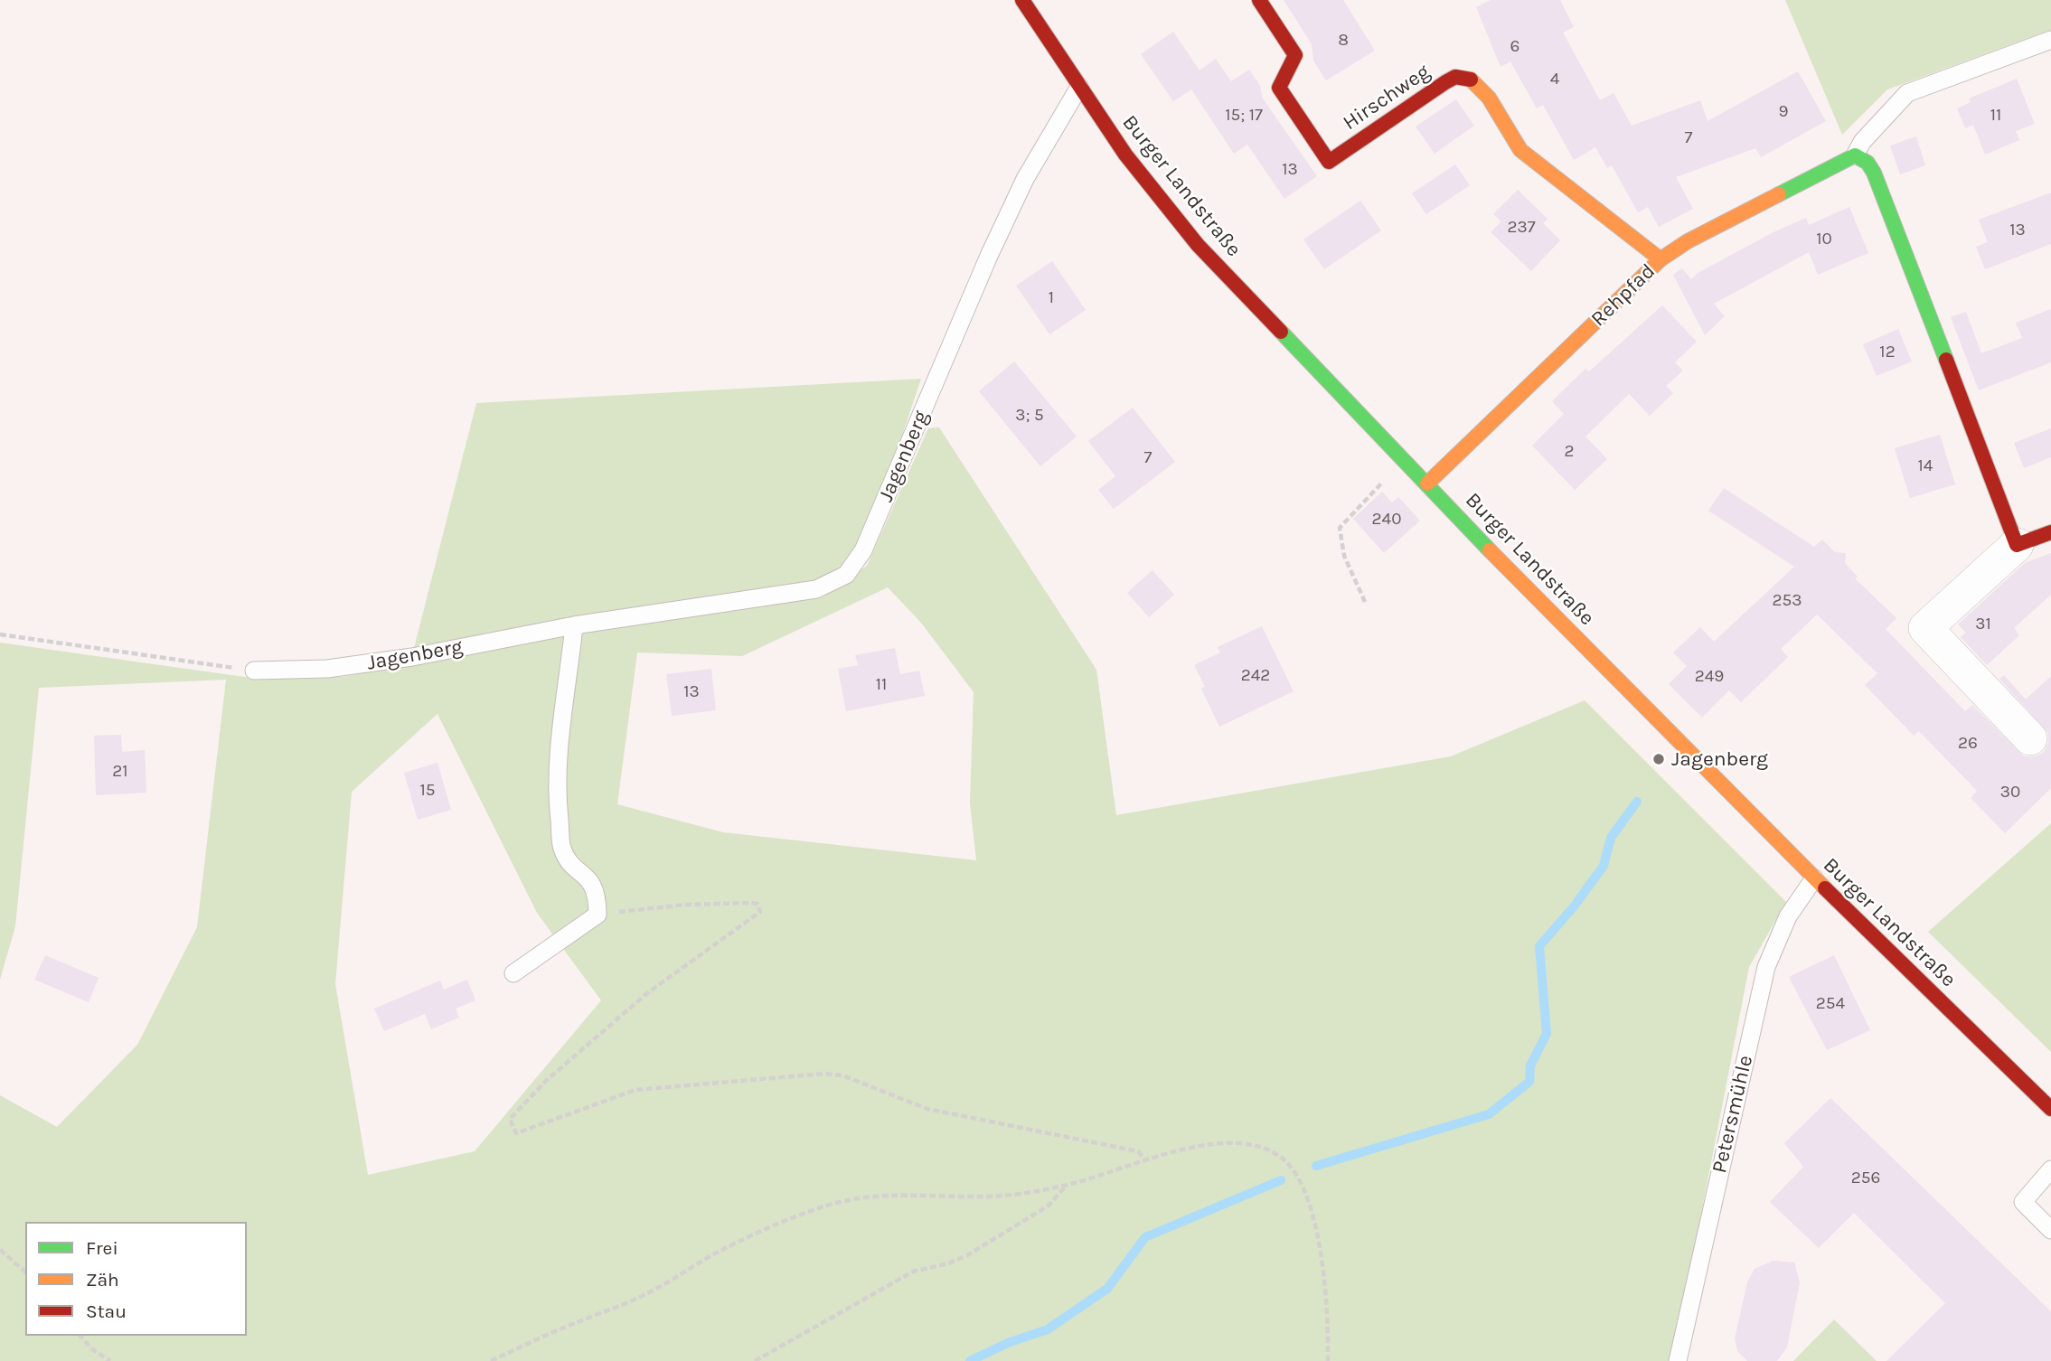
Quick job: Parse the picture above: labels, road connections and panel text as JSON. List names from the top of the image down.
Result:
{
  "streets": {
    "street": ["Hirschweg", "Burger Landstraße", "Rehpfad"],
    "lane": ["Jagenberg", "Petersmühle"]
  },
  "crossings": [
    ["Hirschweg", "Rehpfad"],
    ["Burger Landstraße", "Rehpfad"],
    ["Burger Landstraße", "Jagenberg"],
    ["Burger Landstraße", "Petersmühle"]
  ],
  "places": ["Jagenberg"],
  "house_numbers": [
    "8",
    "6",
    "4",
    "9",
    "15; 17",
    "11",
    "7",
    "13",
    "237",
    "13",
    "10",
    "1",
    "12",
    "3; 5",
    "2",
    "7",
    "14",
    "240",
    "253",
    "31",
    "242",
    "249",
    "11",
    "13",
    "26",
    "21",
    "15",
    "30",
    "254",
    "256"
  ],
  "legend": ["Frei", "Zäh", "Stau"]
}
